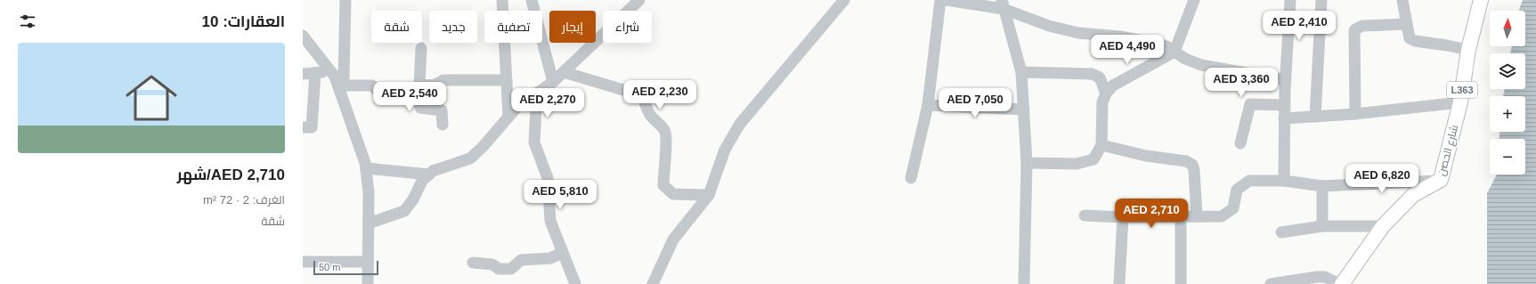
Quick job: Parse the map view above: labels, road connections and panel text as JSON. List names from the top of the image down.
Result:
{
  "streets": {
    "main road": ["L363", "شارع الحصن"]
  },
  "scale_bar": "50 m",
  "north": "top",
  "page": {
    "heading": "العقارات: 10",
    "map_buttons": ["+", "−"],
    "price": [
      "AED 2,410",
      "AED 4,490",
      "AED 3,360",
      "AED 2,230",
      "AED 2,540",
      "AED 2,270",
      "AED 7,050",
      "AED 6,820",
      "AED 5,810",
      "AED 2,710"
    ],
    "chip": [
      "شراء",
      "إيجار",
      "تصفية",
      "جديد",
      "شقة"
    ],
    "list": [
      {
        "name": "AED 2,710/شهر",
        "note": "الغرف: 2 · 72 m² · شقة"
      }
    ],
    "scale": "50 m"
  }
}
